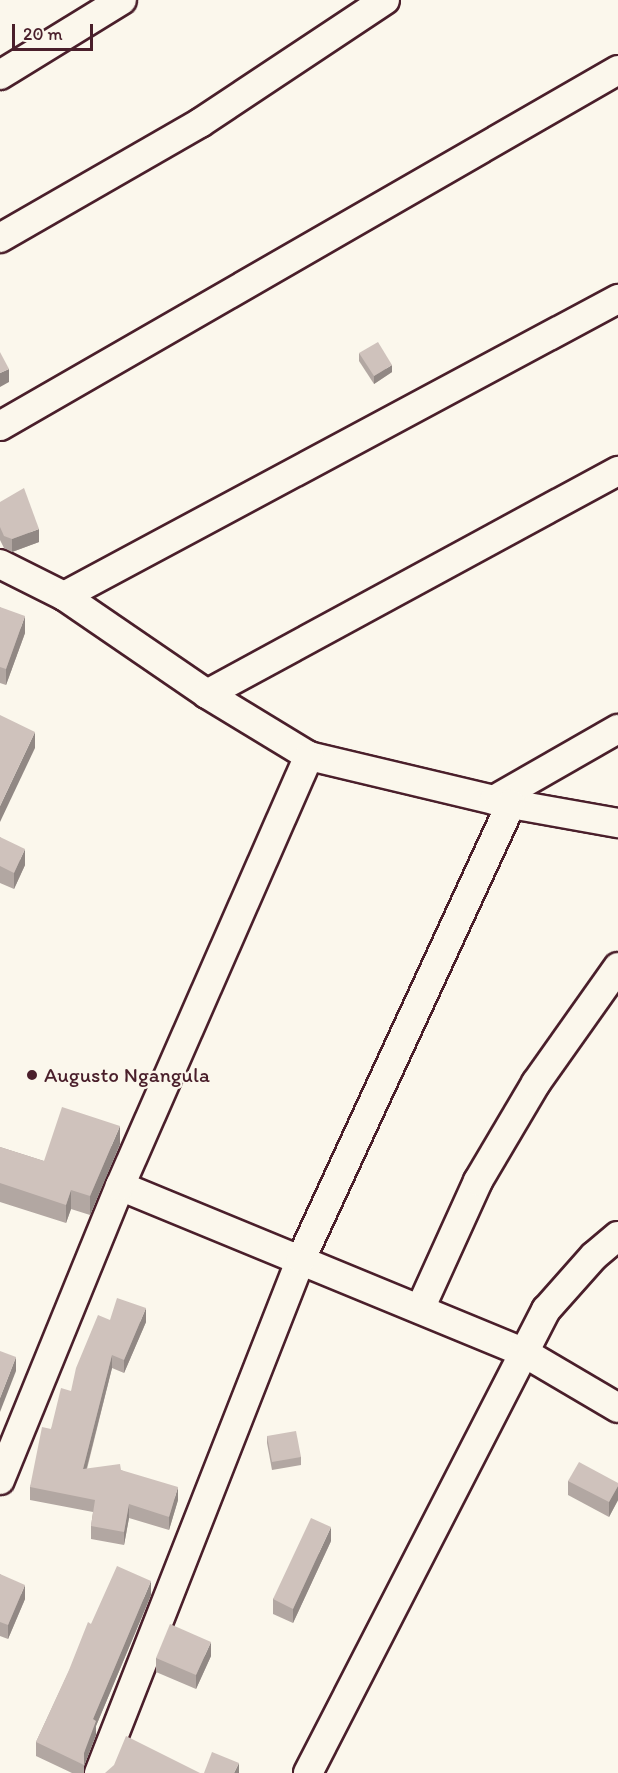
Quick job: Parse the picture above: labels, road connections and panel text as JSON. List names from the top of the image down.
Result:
{
  "places": ["Augusto Ngangula"],
  "scale_bar": "20 m"
}
